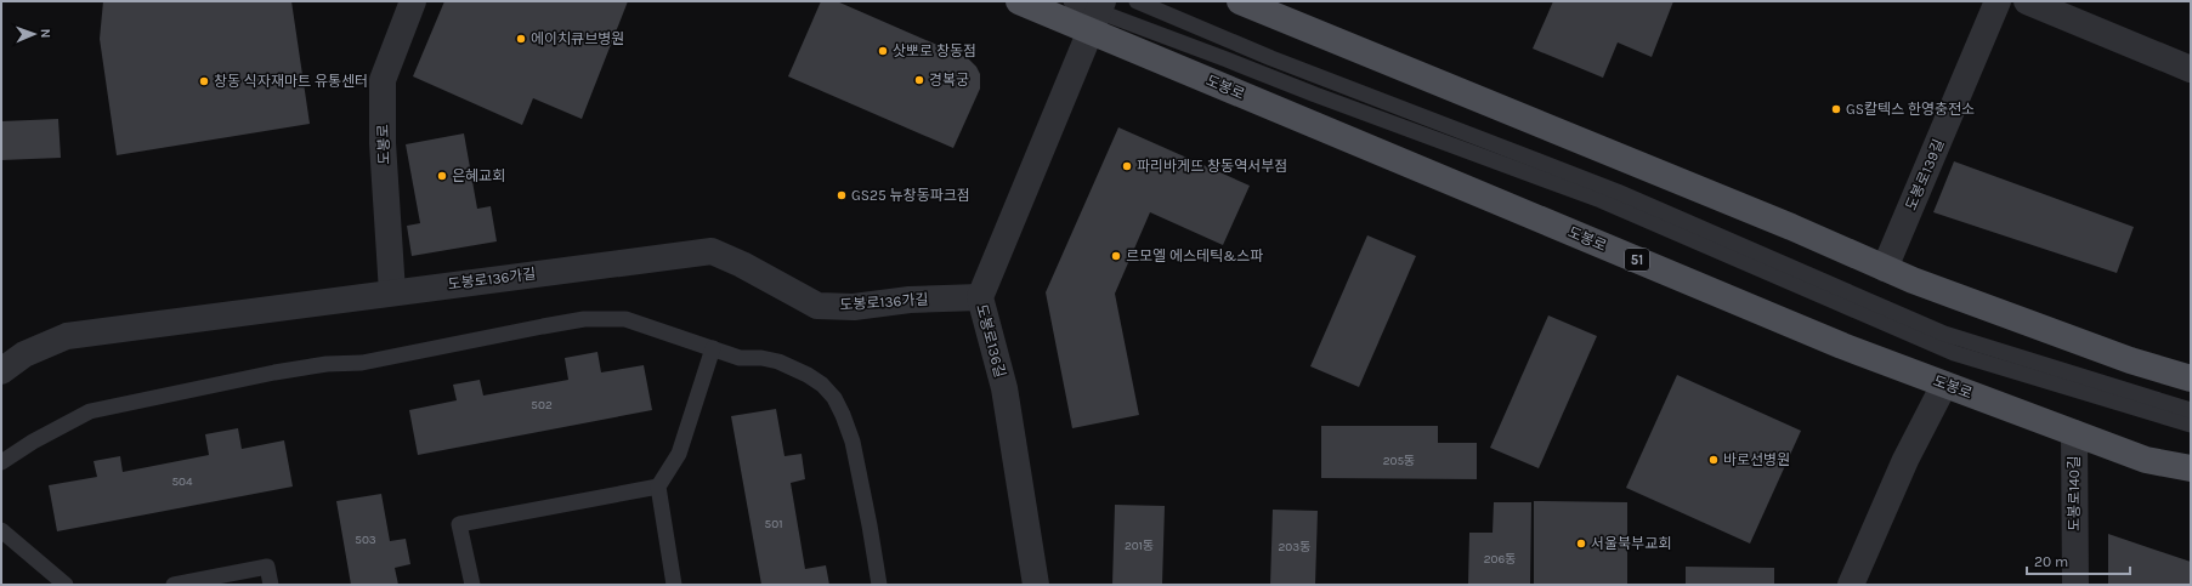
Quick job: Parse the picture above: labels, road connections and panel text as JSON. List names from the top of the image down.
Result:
{
  "streets": {
    "main road": ["도봉로", "51"],
    "street": [
      "도봉로139길",
      "도봉로136가길",
      "도봉로136길",
      "도봉로140길"
    ]
  },
  "crossings": [
    ["도봉로", "도봉로136가길"],
    ["도봉로", "도봉로136길"],
    ["도봉로", "도봉로140길"],
    ["도봉로136가길", "도봉로136길"]
  ],
  "places": [
    "에이치큐브병원",
    "삿뽀로 창동점",
    "경복궁",
    "창동 식자재마트 유통센터",
    "GS칼텍스 한영충전소",
    "파리바게뜨 창동역서부점",
    "은혜교회",
    "GS25 뉴창동파크점",
    "르모엘 에스테틱&스파",
    "바로선병원",
    "서울북부교회"
  ],
  "house_numbers": [
    "502",
    "205동",
    "504",
    "501",
    "503",
    "201동",
    "203동",
    "206동"
  ],
  "scale_bar": "20 m",
  "north": "right"
}
